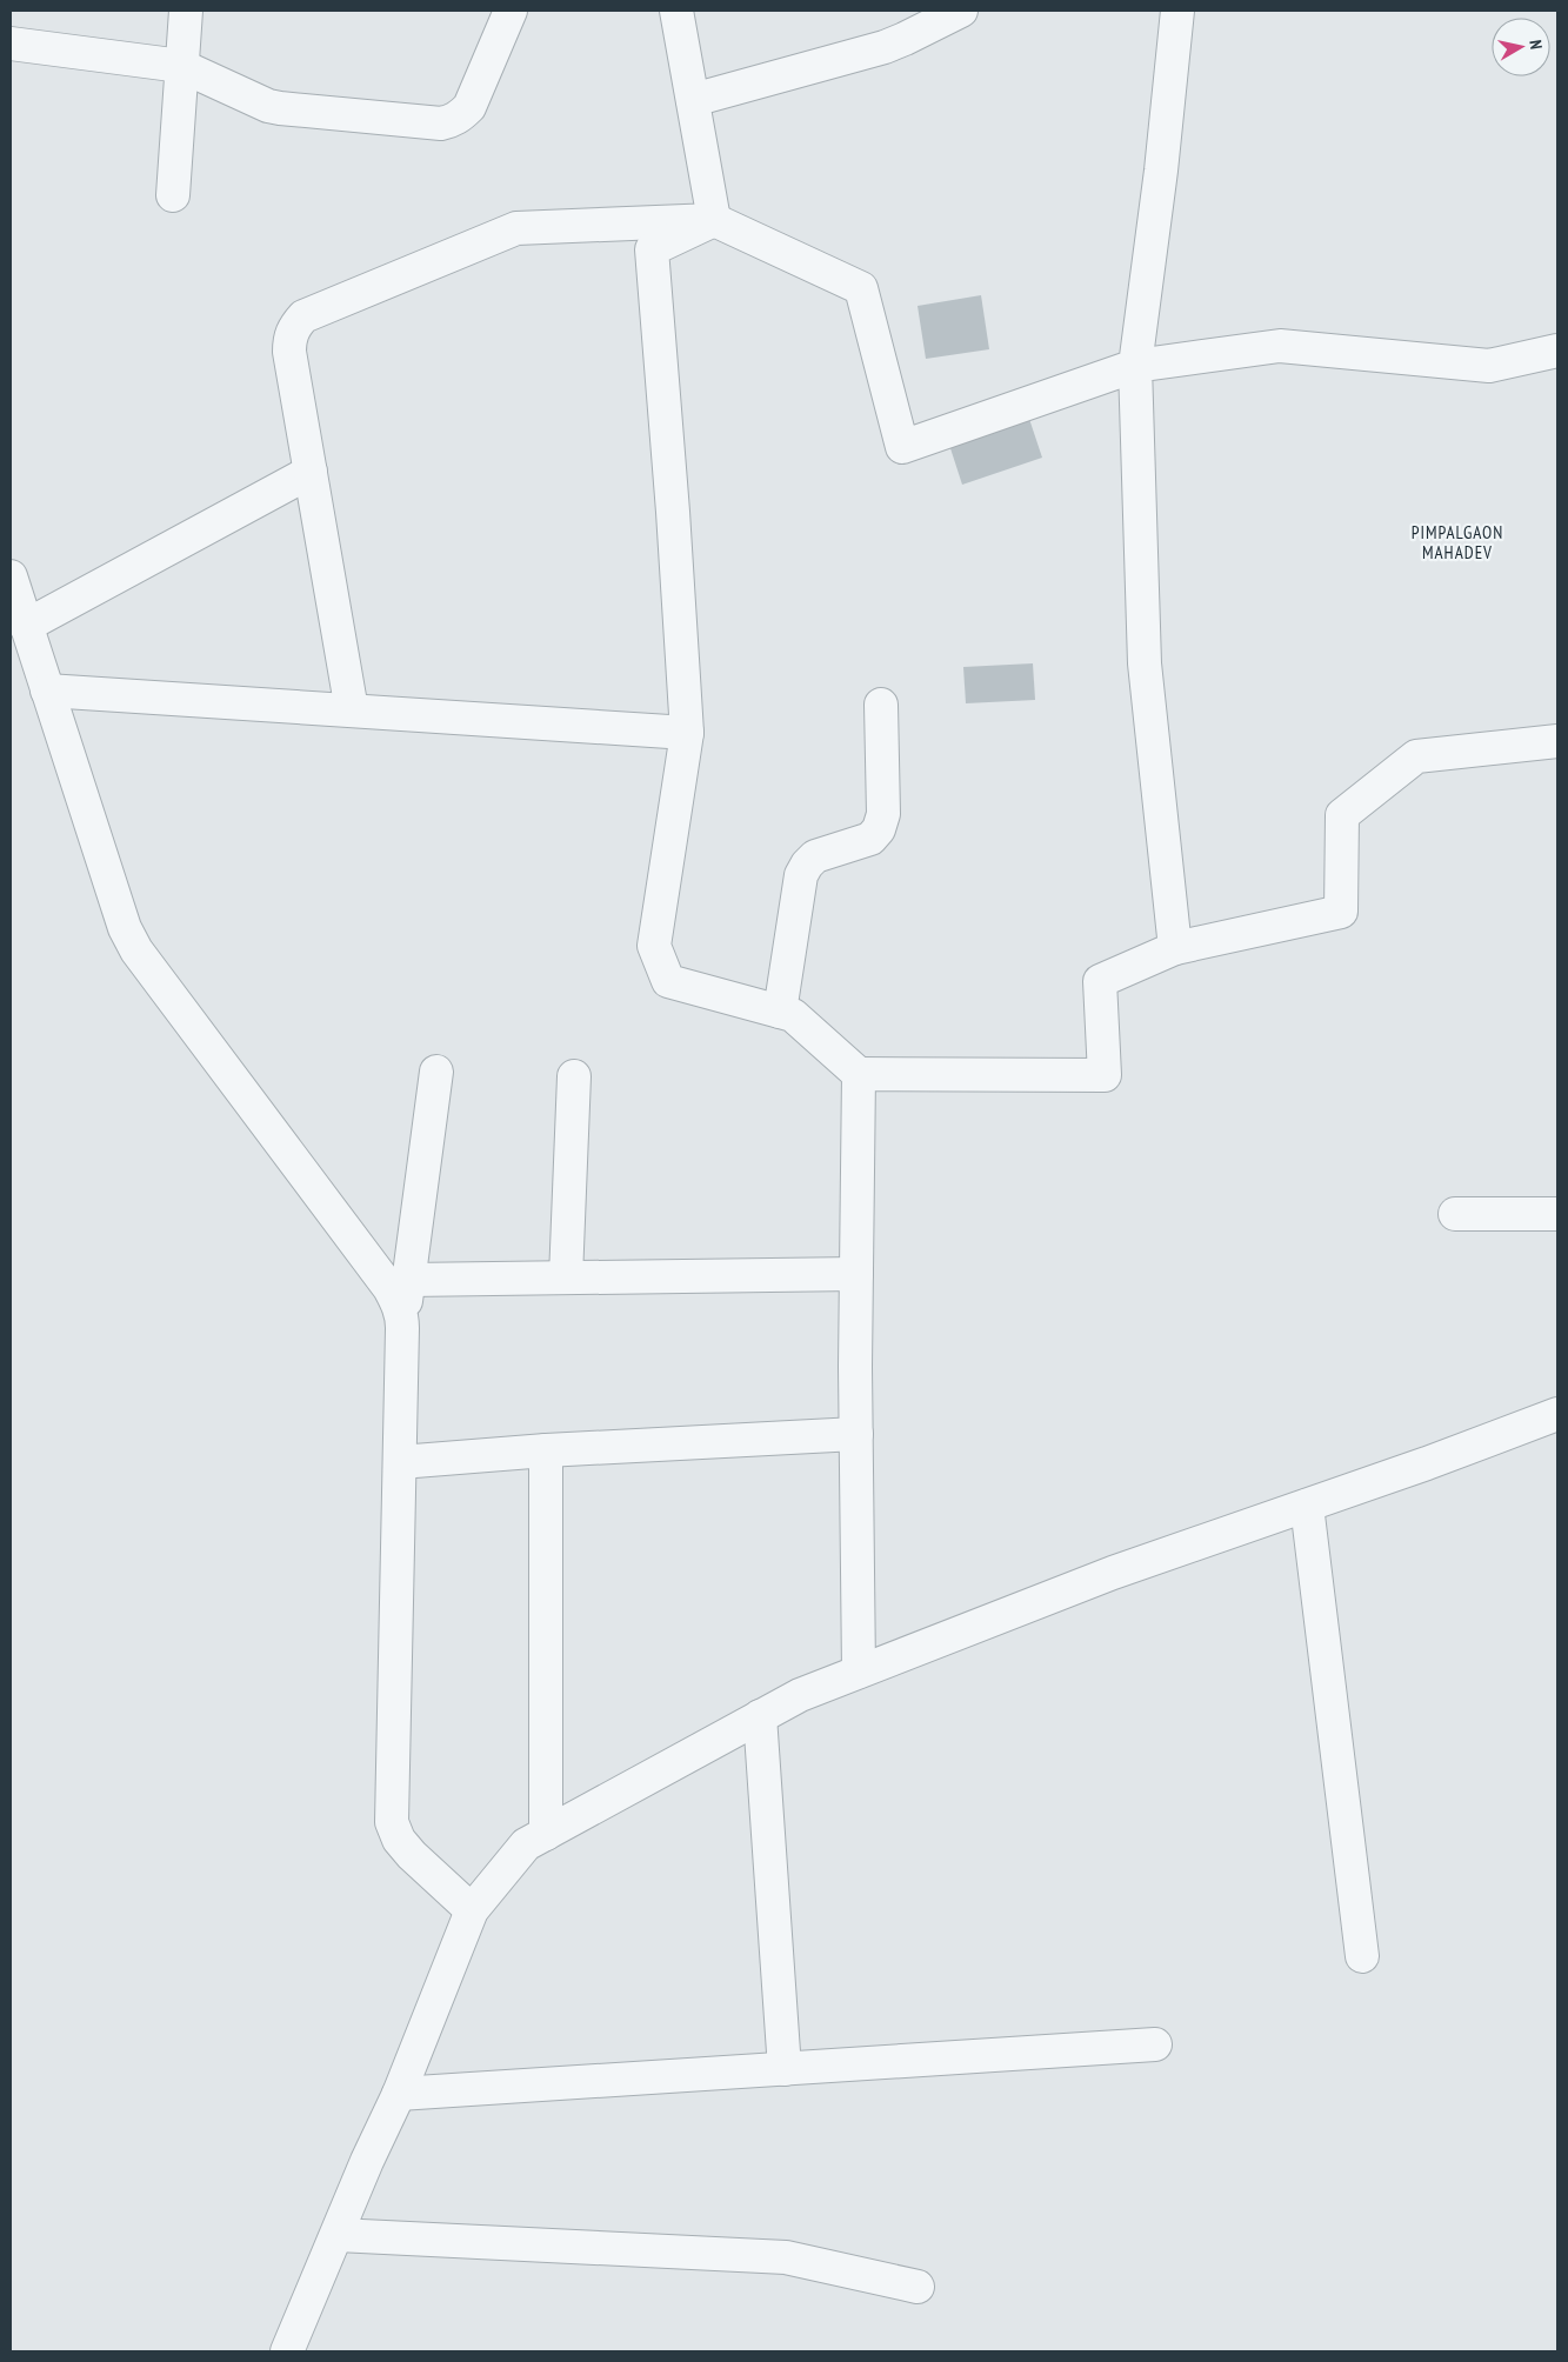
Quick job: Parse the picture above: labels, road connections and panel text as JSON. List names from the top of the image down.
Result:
{
  "districts": ["PIMPALGAON MAHADEV"],
  "north": "right"
}
